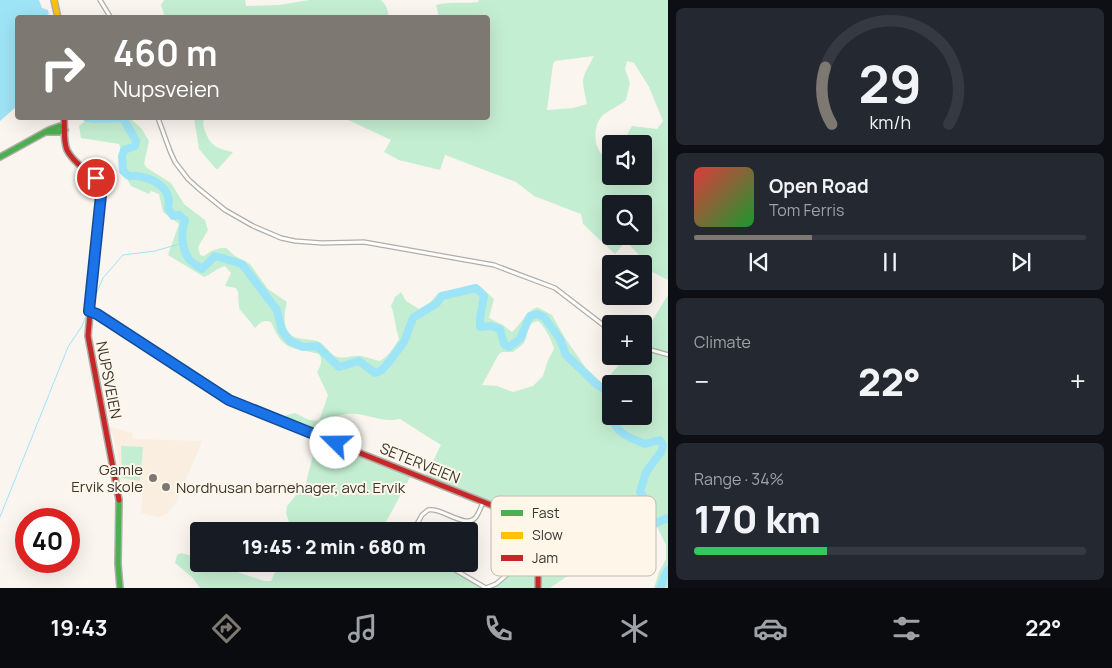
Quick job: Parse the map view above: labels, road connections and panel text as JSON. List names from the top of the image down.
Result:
{
  "streets": {
    "main road": ["NUPSVEIEN", "SETERVEIEN"]
  },
  "crossings": [
    ["NUPSVEIEN", "SETERVEIEN"]
  ],
  "places": ["Gamle Ervik skole", "Nordhusan barnehager, avd. Ervik"],
  "legend": ["Fast", "Slow", "Jam"],
  "page": {
    "turn": ["460 m", "Nupsveien"],
    "map_buttons": ["+", "−"],
    "song": ["Open Road", "Tom Ferris"],
    "tile": [
      "Climate",
      ["Range · 34%", "170 km"]
    ],
    "heat": ["−", "22°", "+"],
    "limit": "40",
    "trip": "19:45 · 2 min · 680 m",
    "tabs": ["19:43", "22°"],
    "gauge": ["29", "km/h"]
  }
}
